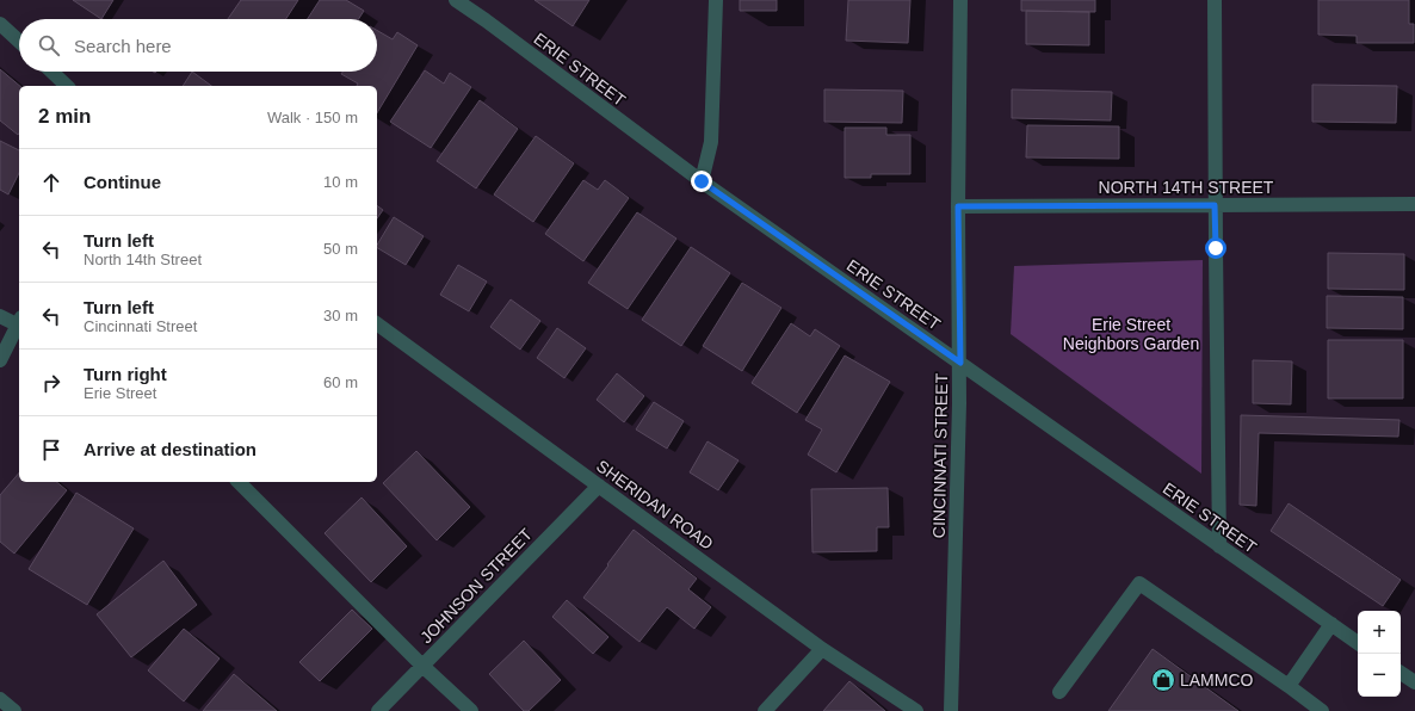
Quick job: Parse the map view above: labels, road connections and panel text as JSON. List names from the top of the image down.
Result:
{
  "streets": {
    "street": [
      "ERIE STREET",
      "NORTH 14TH STREET",
      "CINCINNATI STREET",
      "SHERIDAN ROAD",
      "JOHNSON STREET"
    ]
  },
  "crossings": [
    ["ERIE STREET", "CINCINNATI STREET"],
    ["NORTH 14TH STREET", "CINCINNATI STREET"],
    ["SHERIDAN ROAD", "JOHNSON STREET"]
  ],
  "parks": ["Erie Street Neighbors Garden"],
  "places": {
    "shop": ["LAMMCO"]
  },
  "page": {
    "search": "Search here",
    "heading": ["2 min", "Walk · 150 m"],
    "list": [
      ["Continue", "10 m"],
      ["Turn left", "North 14th Street", "50 m"],
      ["Turn left", "Cincinnati Street", "30 m"],
      ["Turn right", "Erie Street", "60 m"],
      "Arrive at destination"
    ],
    "map_buttons": ["+", "−"]
  }
}
